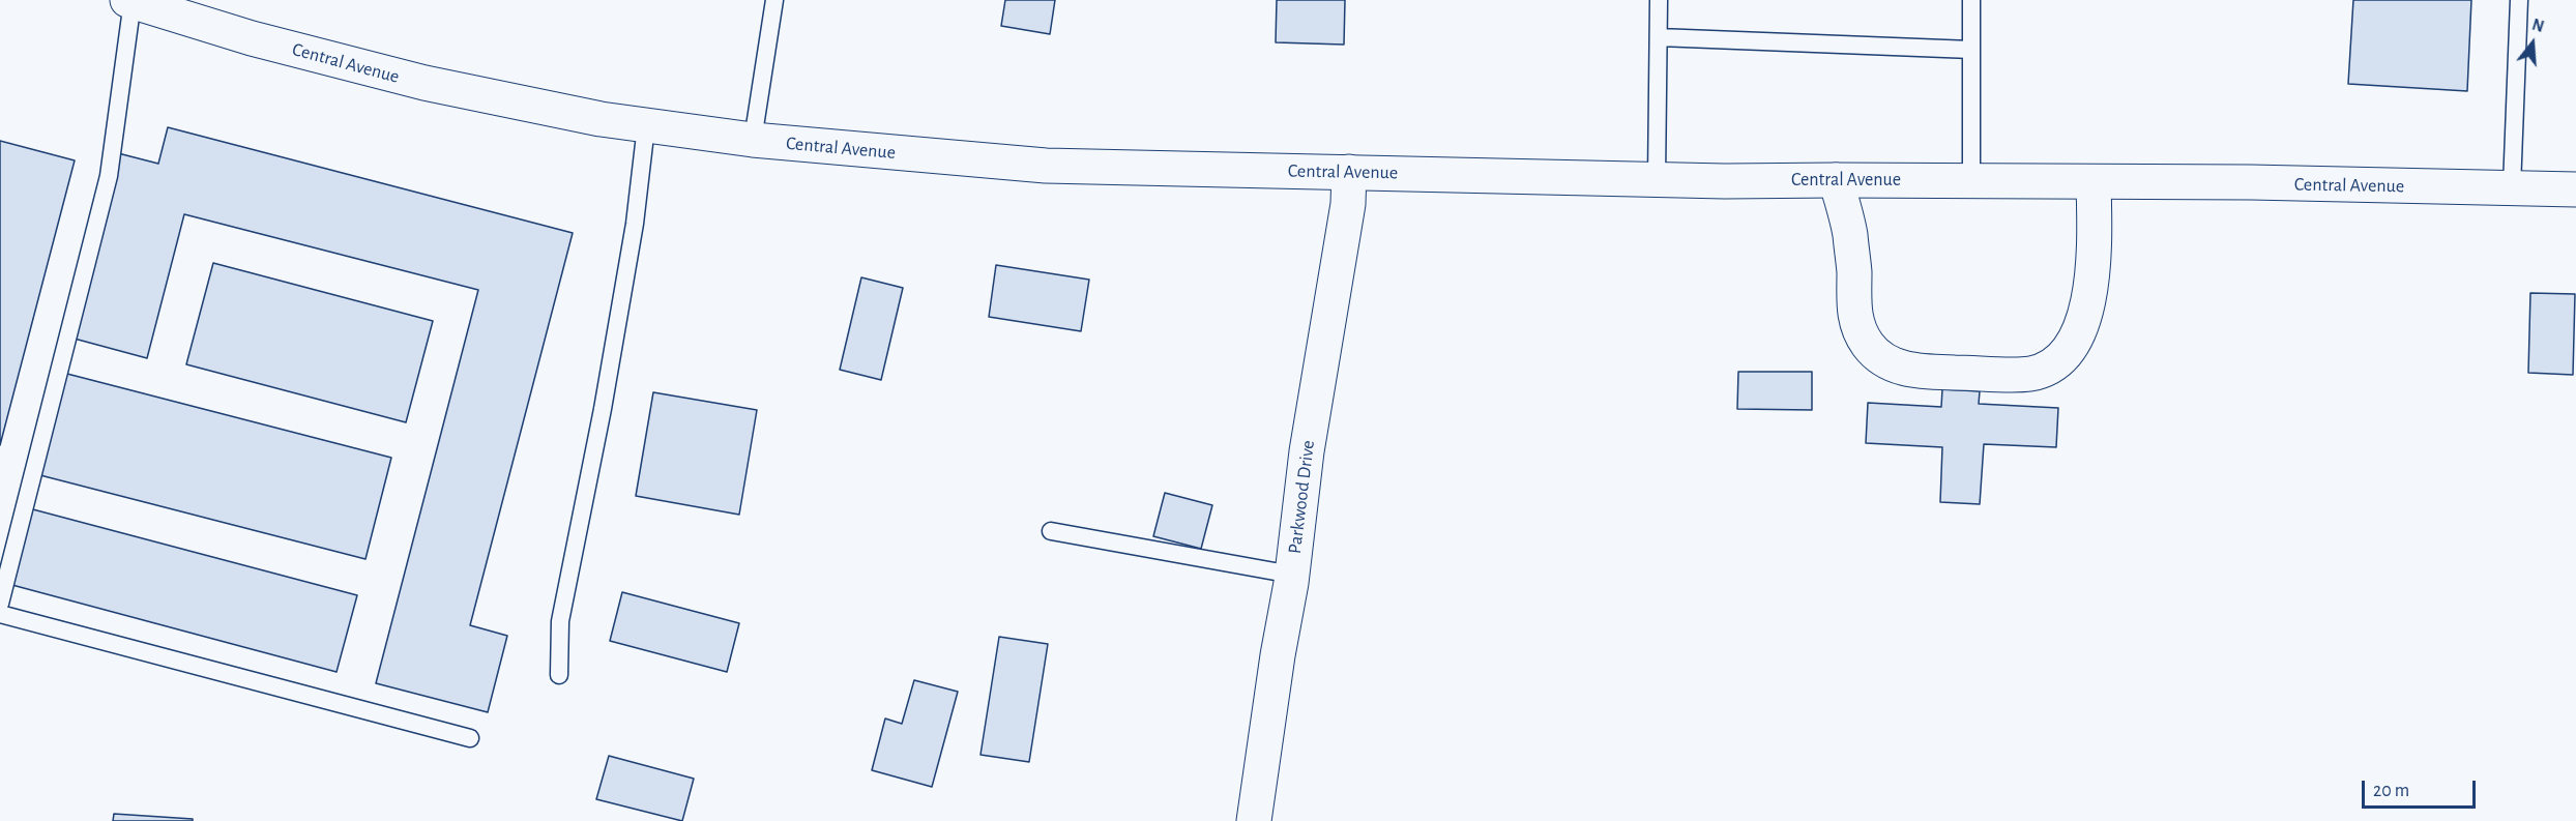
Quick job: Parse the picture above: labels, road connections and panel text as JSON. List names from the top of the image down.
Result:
{
  "streets": {
    "street": ["Central Avenue", "Parkwood Drive"]
  },
  "crossings": [
    ["Central Avenue", "Parkwood Drive"]
  ],
  "scale_bar": "20 m",
  "north": "top"
}
